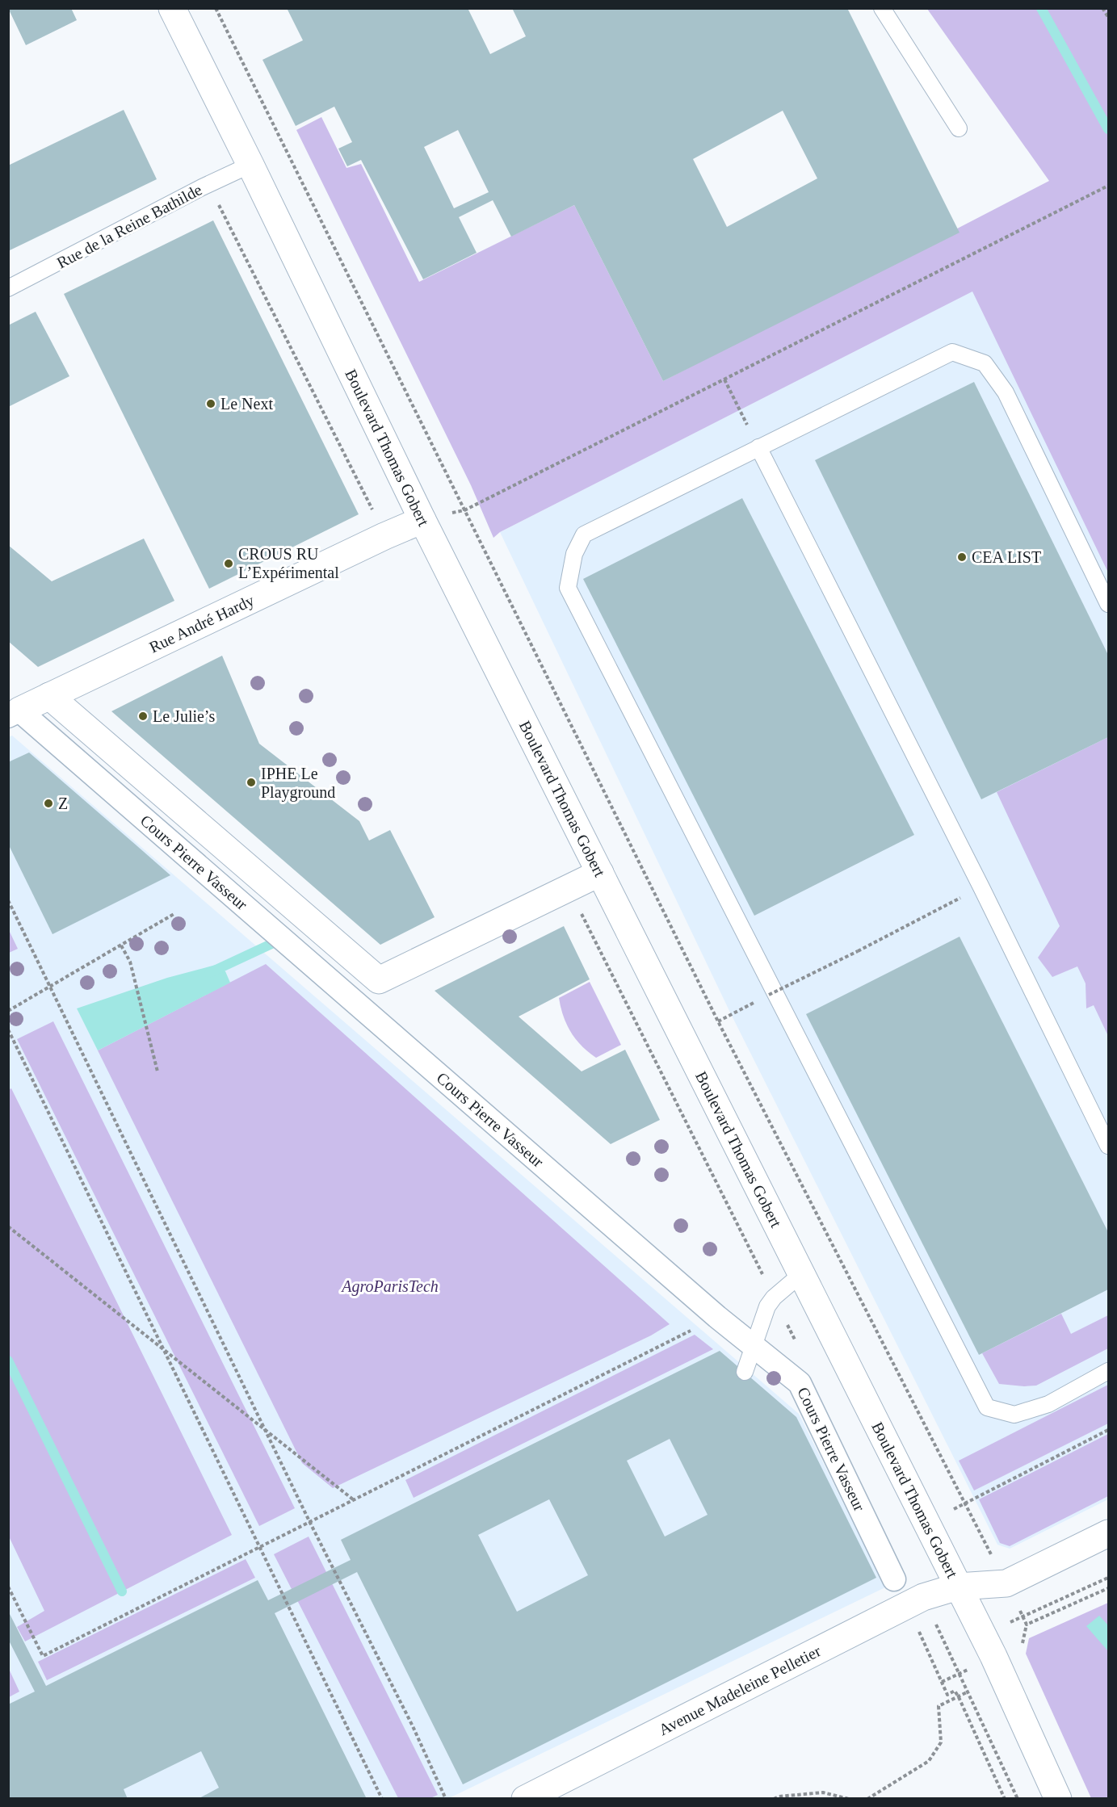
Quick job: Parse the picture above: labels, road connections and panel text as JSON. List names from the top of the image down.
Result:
{
  "streets": {
    "main road": ["Boulevard Thomas Gobert", "Rue André Hardy", "Avenue Madeleine Pelletier"],
    "street": ["Cours Pierre Vasseur"],
    "lane": ["Rue de la Reine Bathilde"]
  },
  "crossings": [
    ["Rue de la Reine Bathilde", "Boulevard Thomas Gobert"],
    ["Boulevard Thomas Gobert", "Rue André Hardy"],
    ["Boulevard Thomas Gobert", "Avenue Madeleine Pelletier"],
    ["Rue André Hardy", "Cours Pierre Vasseur"]
  ],
  "parks": ["AgroParisTech"],
  "places": [
    "Le Next",
    "CEA LIST",
    "CROUS RU L’Expérimental",
    "Le Julie’s",
    "IPHE Le Playground",
    "Z"
  ]
}
